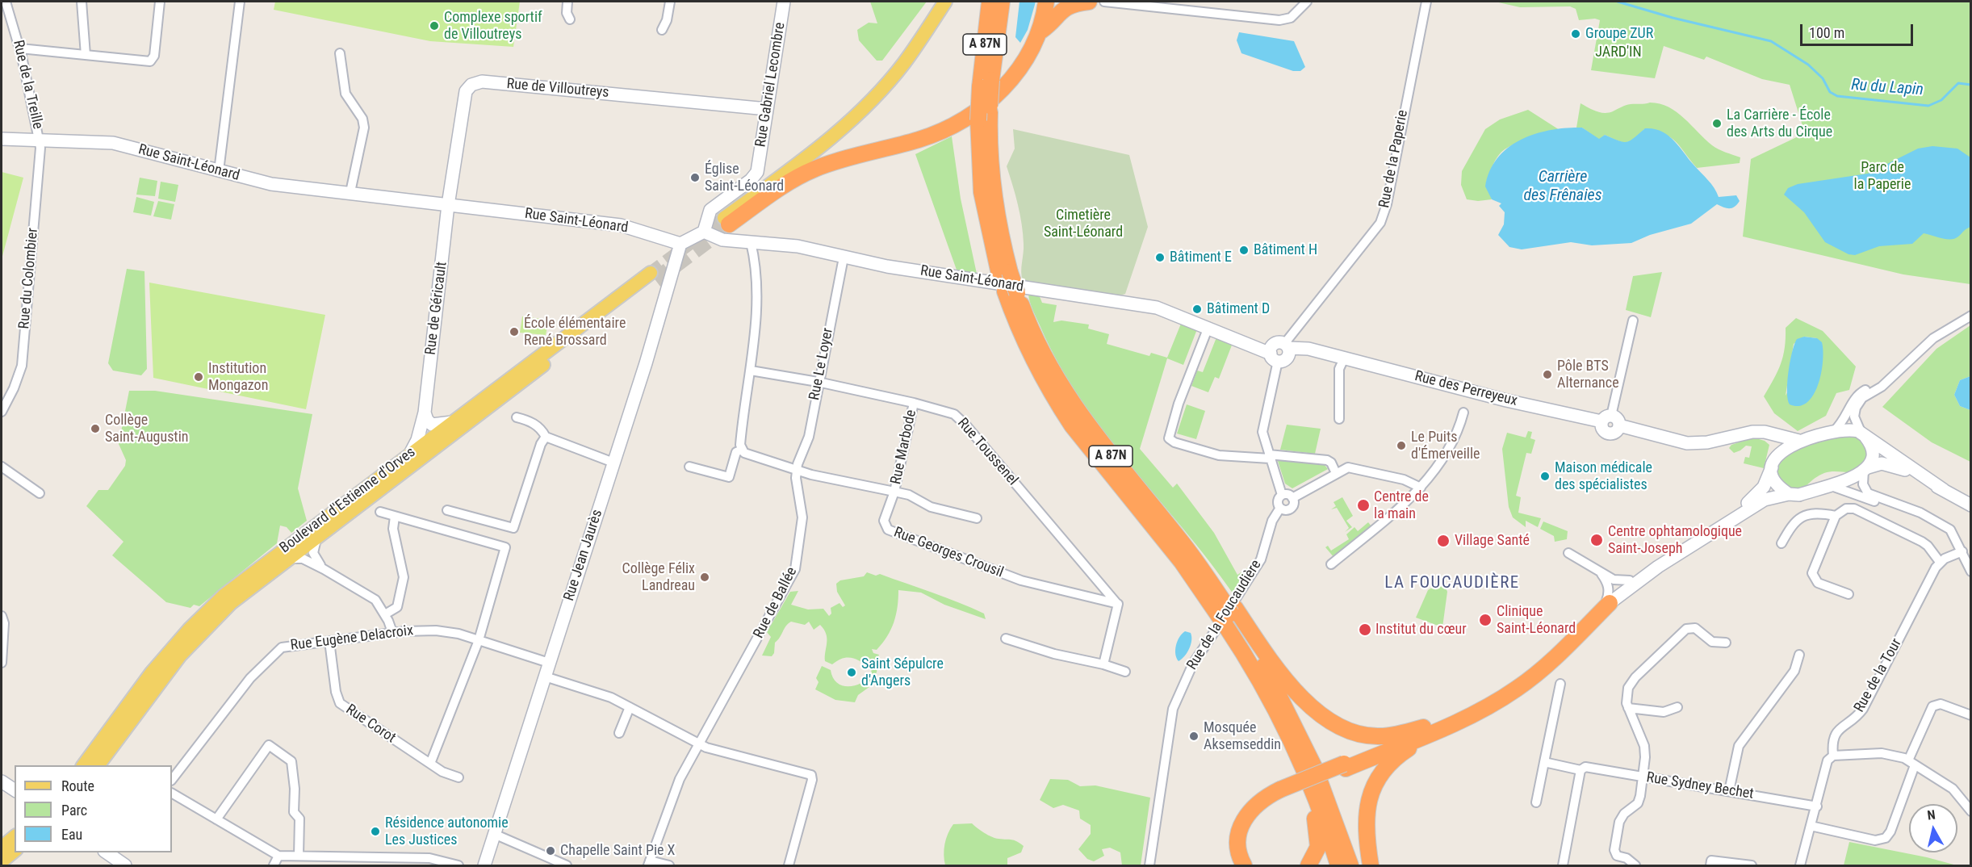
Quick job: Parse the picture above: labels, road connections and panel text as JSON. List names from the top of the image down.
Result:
{
  "streets": {
    "highway": ["A 87N"],
    "main road": ["Boulevard d'Estienne d'Orves"],
    "street": [
      "Rue de la Treille",
      "Rue Gabriel Lecombre",
      "Rue de Villoutreys",
      "Rue de la Paperie",
      "Rue Saint-Léonard",
      "Rue du Colombier",
      "Rue de Géricault",
      "Rue Le Loyer",
      "Rue des Perreyeux",
      "Rue Marbode",
      "Rue Toussenel",
      "Rue Georges Crousil",
      "Rue Jean Jaurès",
      "Rue de Ballée",
      "Rue de la Foucaudière",
      "Rue Eugène Delacroix",
      "Rue de la Tour",
      "Rue Corot",
      "Rue Sydney Bechet"
    ]
  },
  "crossings": [
    ["Rue de la Treille", "Rue Saint-Léonard"],
    ["Rue de la Treille", "Rue du Colombier"],
    ["Rue Gabriel Lecombre", "Rue de Villoutreys"],
    ["Rue Gabriel Lecombre", "Rue Saint-Léonard"],
    ["Rue de Villoutreys", "Rue Saint-Léonard"],
    ["Rue de Villoutreys", "Rue de Géricault"],
    ["Rue de la Paperie", "Rue Saint-Léonard"],
    ["Rue de la Paperie", "Rue des Perreyeux"],
    ["Rue de la Paperie", "Rue de la Foucaudière"],
    ["Rue Saint-Léonard", "Rue du Colombier"],
    ["Rue Saint-Léonard", "Rue de Géricault"],
    ["Rue Saint-Léonard", "Rue Le Loyer"],
    ["Rue Saint-Léonard", "Rue des Perreyeux"],
    ["Rue Saint-Léonard", "Rue Jean Jaurès"],
    ["Rue Saint-Léonard", "Rue de la Foucaudière"],
    ["Rue de Géricault", "Boulevard d'Estienne d'Orves"],
    ["Rue Le Loyer", "Rue Toussenel"],
    ["Rue Le Loyer", "Rue de Ballée"],
    ["Rue des Perreyeux", "Rue de la Foucaudière"],
    ["Rue Marbode", "Rue Toussenel"],
    ["Rue Marbode", "Rue Georges Crousil"],
    ["Rue Toussenel", "Rue Georges Crousil"],
    ["Rue Jean Jaurès", "Rue Eugène Delacroix"],
    ["Rue Eugène Delacroix", "Rue Corot"],
    ["Rue de la Tour", "Rue Sydney Bechet"]
  ],
  "districts": ["LA FOUCAUDIÈRE"],
  "water": ["Ru du Lapin", "Carrière des Frênaies"],
  "parks": ["JARD'IN", "Parc de la Paperie", "Cimetière Saint-Léonard"],
  "places": [
    "Complexe sportif de Villoutreys",
    "Groupe ZUR",
    "La Carrière - École des Arts du Cirque",
    "Église Saint-Léonard",
    "Bâtiment H",
    "Bâtiment E",
    "Bâtiment D",
    "École élémentaire René Brossard",
    "Pôle BTS Alternance",
    "Institution Mongazon",
    "Collège Saint-Augustin",
    "Le Puits d'Émerveille",
    "Maison médicale des spécialistes",
    "Centre de la main",
    "Centre ophtamologique Saint-Joseph",
    "Village Santé",
    "Collège Félix Landreau",
    "Clinique Saint-Léonard",
    "Institut du cœur",
    "Saint Sépulcre d'Angers",
    "Mosquée Aksemseddin",
    "Résidence autonomie Les Justices",
    "Chapelle Saint Pie X"
  ],
  "legend": ["Route", "Parc", "Eau"],
  "scale_bar": "100 m",
  "north": "top"
}
